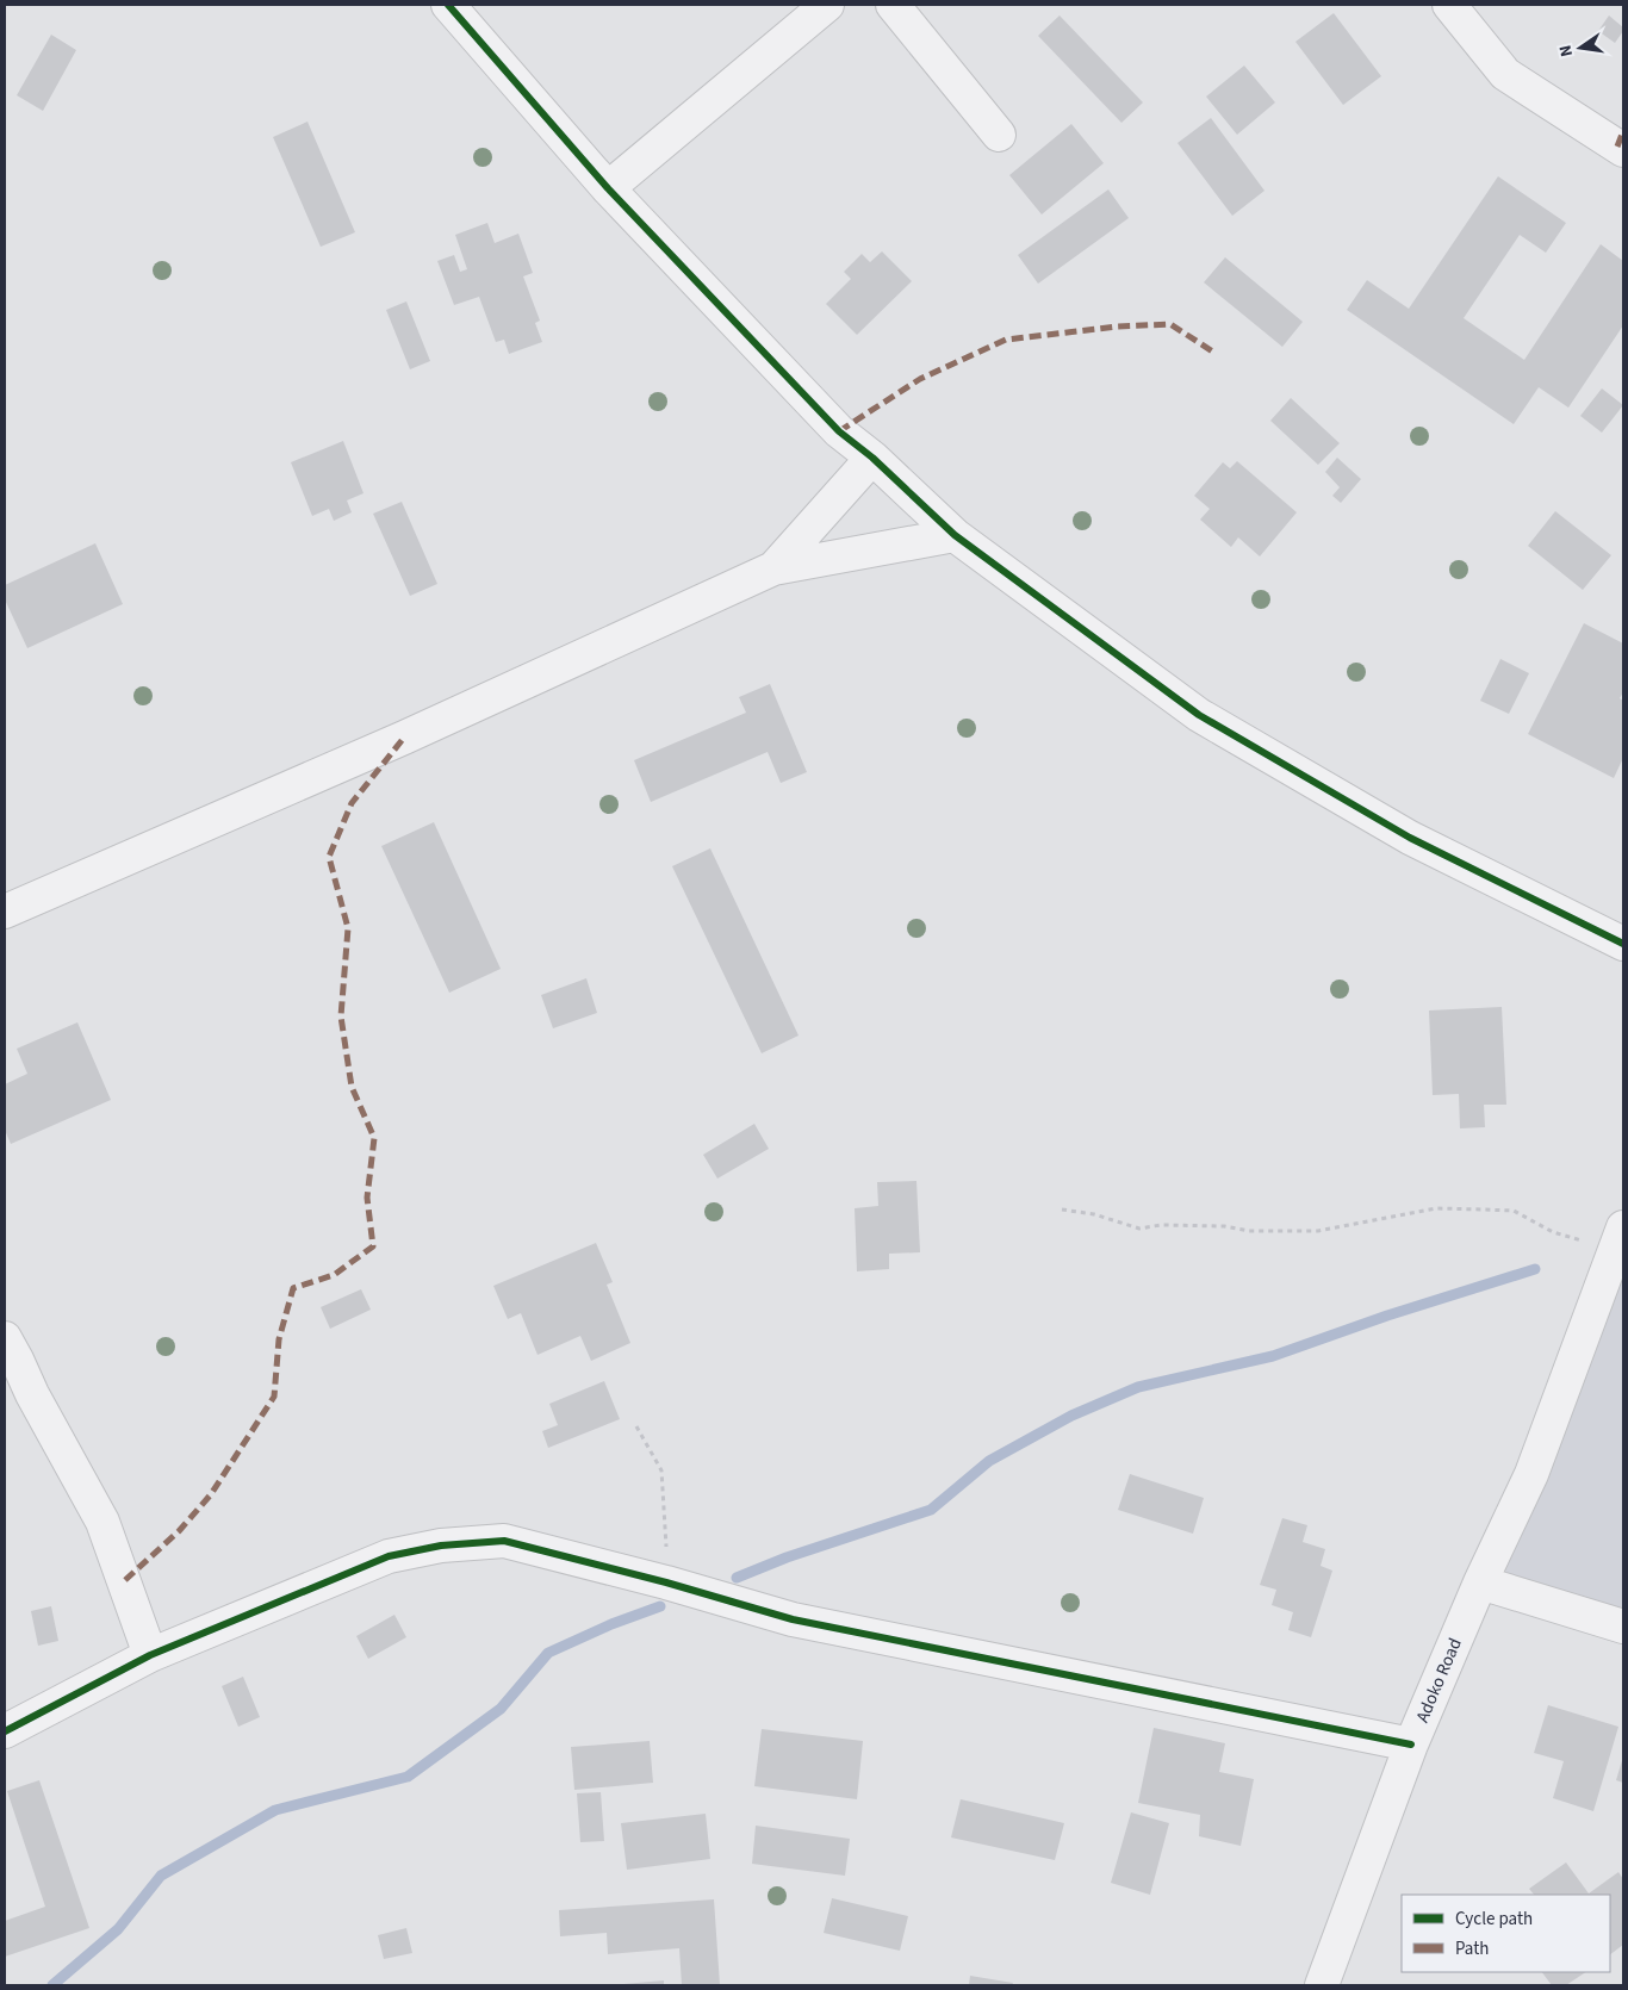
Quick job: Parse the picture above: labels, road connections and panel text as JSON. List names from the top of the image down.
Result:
{
  "streets": {
    "street": ["Adoko Road"]
  },
  "legend": ["Cycle path", "Path"],
  "north": "left"
}
